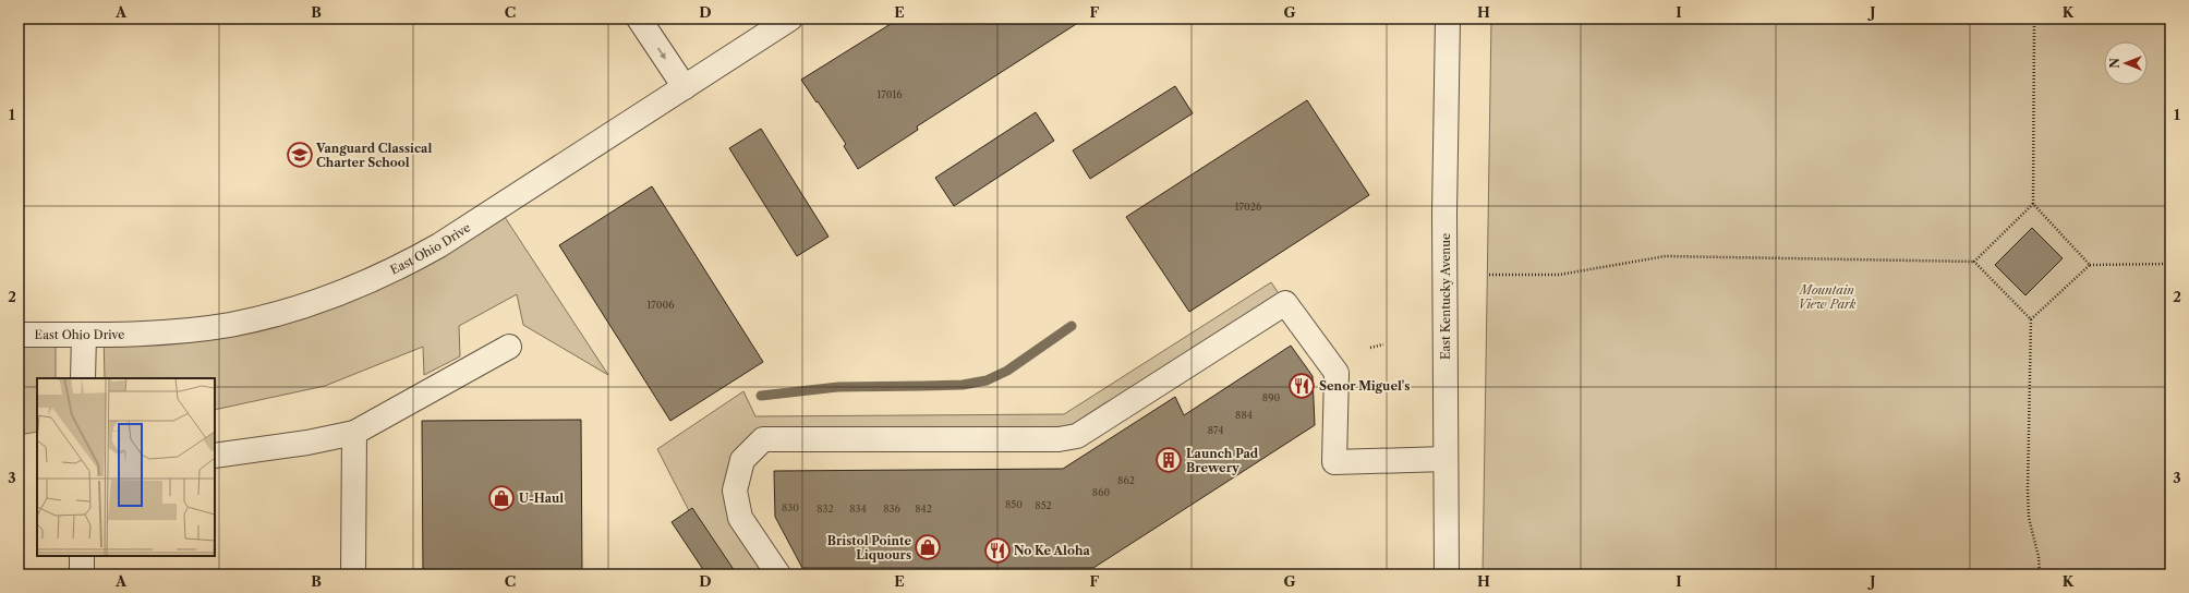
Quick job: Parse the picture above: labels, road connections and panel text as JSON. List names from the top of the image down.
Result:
{
  "streets": {
    "street": ["East Ohio Drive", "East Kentucky Avenue"]
  },
  "parks": ["Mountain View Park"],
  "places": {
    "school or university": ["Vanguard Classical Charter School"],
    "restaurant": ["Senor Miguel's", "No Ke Aloha"],
    "building": ["Launch Pad Brewery"],
    "shop": ["U-Haul", "Bristol Pointe Liquours"]
  },
  "house_numbers": [
    "17016",
    "17026",
    "17006",
    "890",
    "884",
    "874",
    "862",
    "860",
    "850",
    "852",
    "830",
    "832",
    "834",
    "836",
    "842"
  ],
  "north": "left",
  "grid": {
    "columns": [
      "A",
      "B",
      "C",
      "D",
      "E",
      "F",
      "G",
      "H",
      "I",
      "J",
      "K"
    ],
    "rows": ["1", "2", "3"]
  }
}
